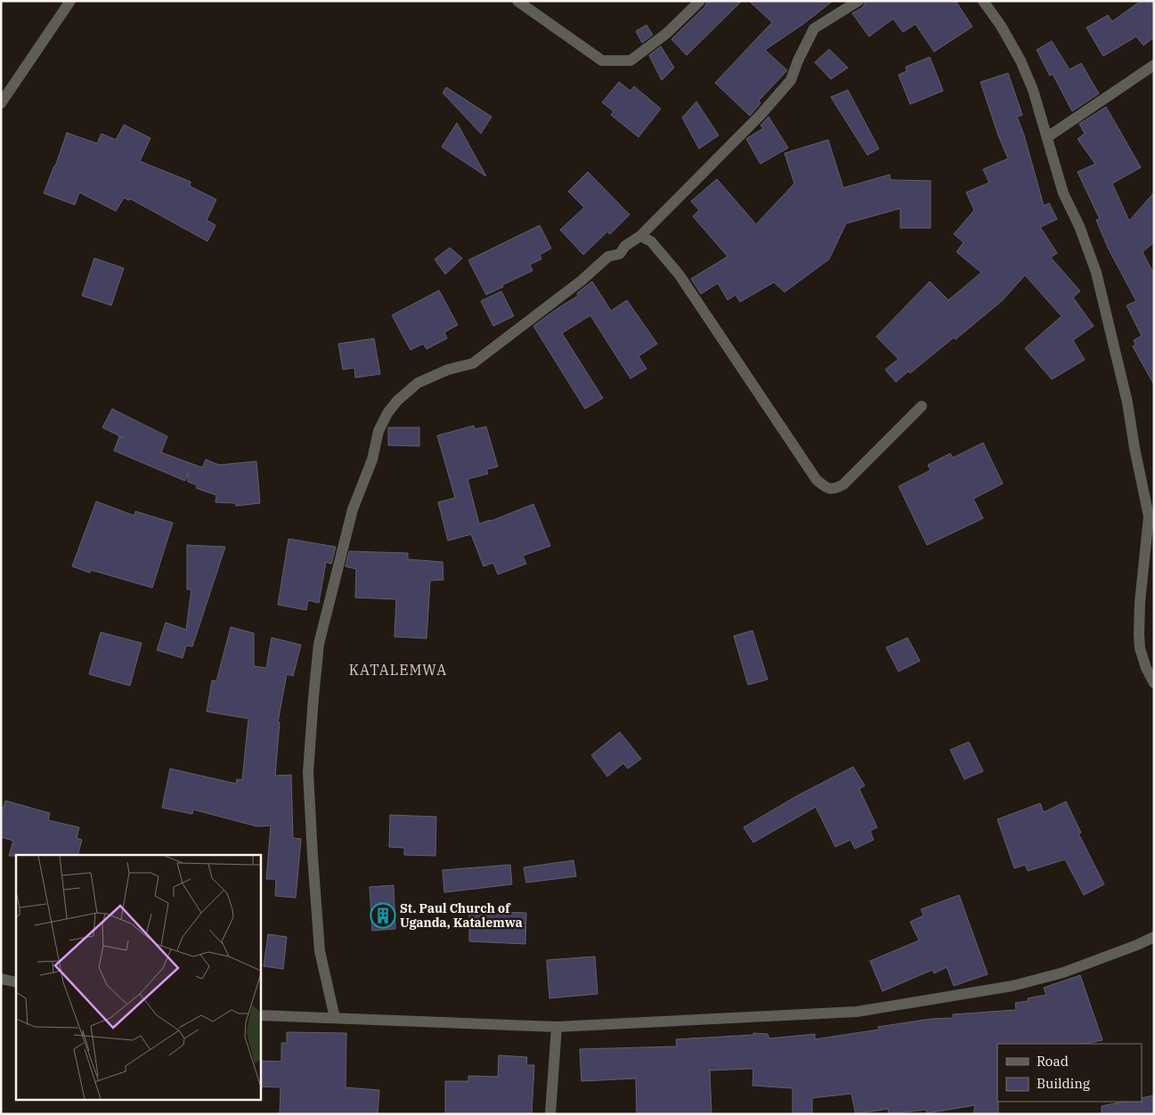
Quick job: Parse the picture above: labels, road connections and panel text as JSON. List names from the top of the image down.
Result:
{
  "districts": ["KATALEMWA"],
  "places": {
    "building": ["St. Paul Church of Uganda, Katalemwa"]
  },
  "legend": ["Road", "Building"]
}
